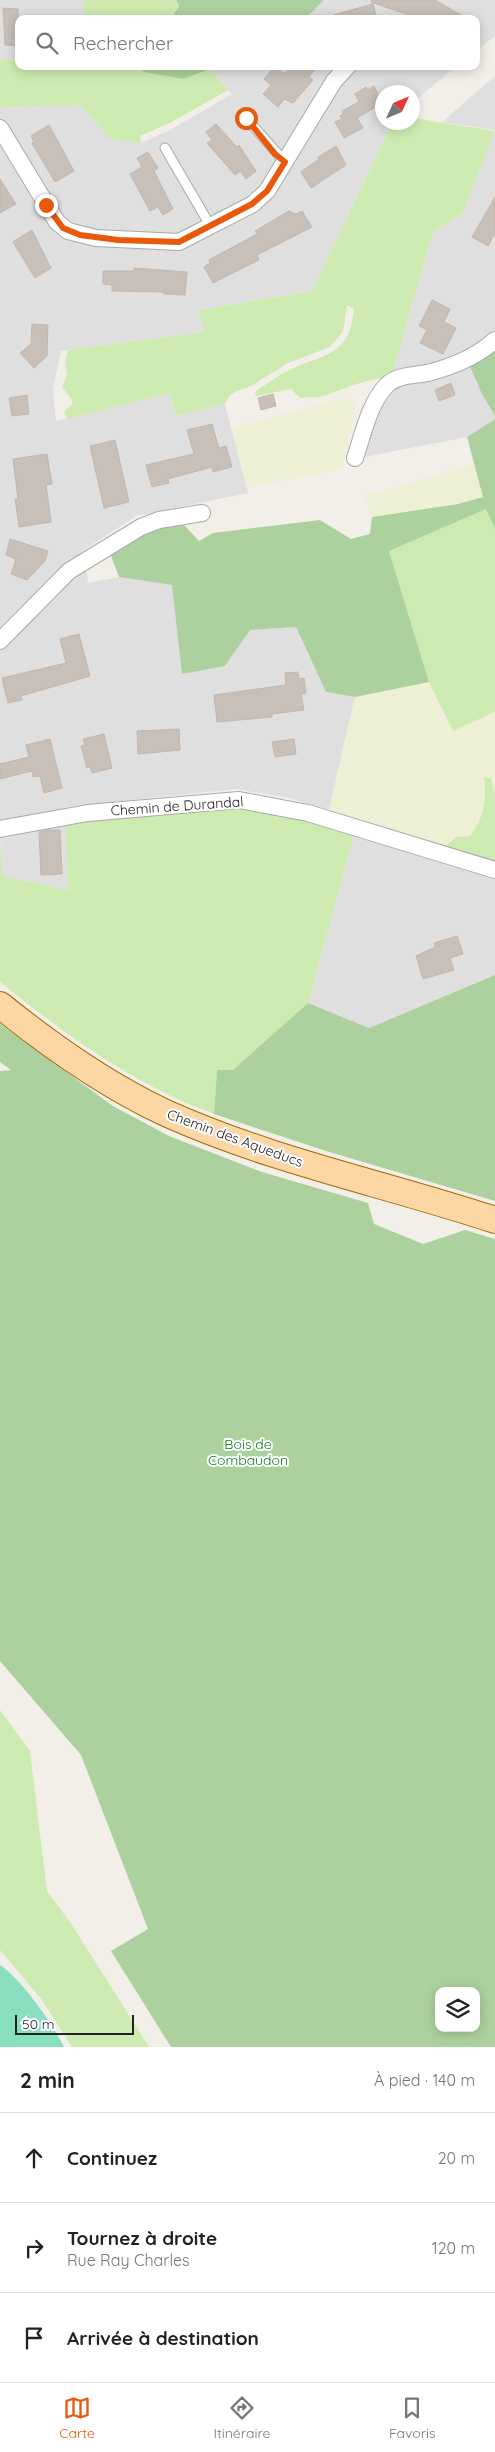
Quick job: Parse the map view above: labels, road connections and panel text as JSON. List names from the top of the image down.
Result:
{
  "streets": {
    "main road": ["Chemin des Aqueducs"],
    "street": ["Chemin de Durandal"]
  },
  "parks": ["Bois de Combaudon"],
  "scale_bar": "50 m",
  "north": "top right",
  "page": {
    "search": "Rechercher",
    "scale": "50 m",
    "heading": ["2 min", "À pied · 140 m"],
    "list": [
      ["Continuez", "20 m"],
      ["Tournez à droite", "Rue Ray Charles", "120 m"],
      "Arrivée à destination"
    ],
    "nav": ["Carte", "Itinéraire", "Favoris"]
  }
}
